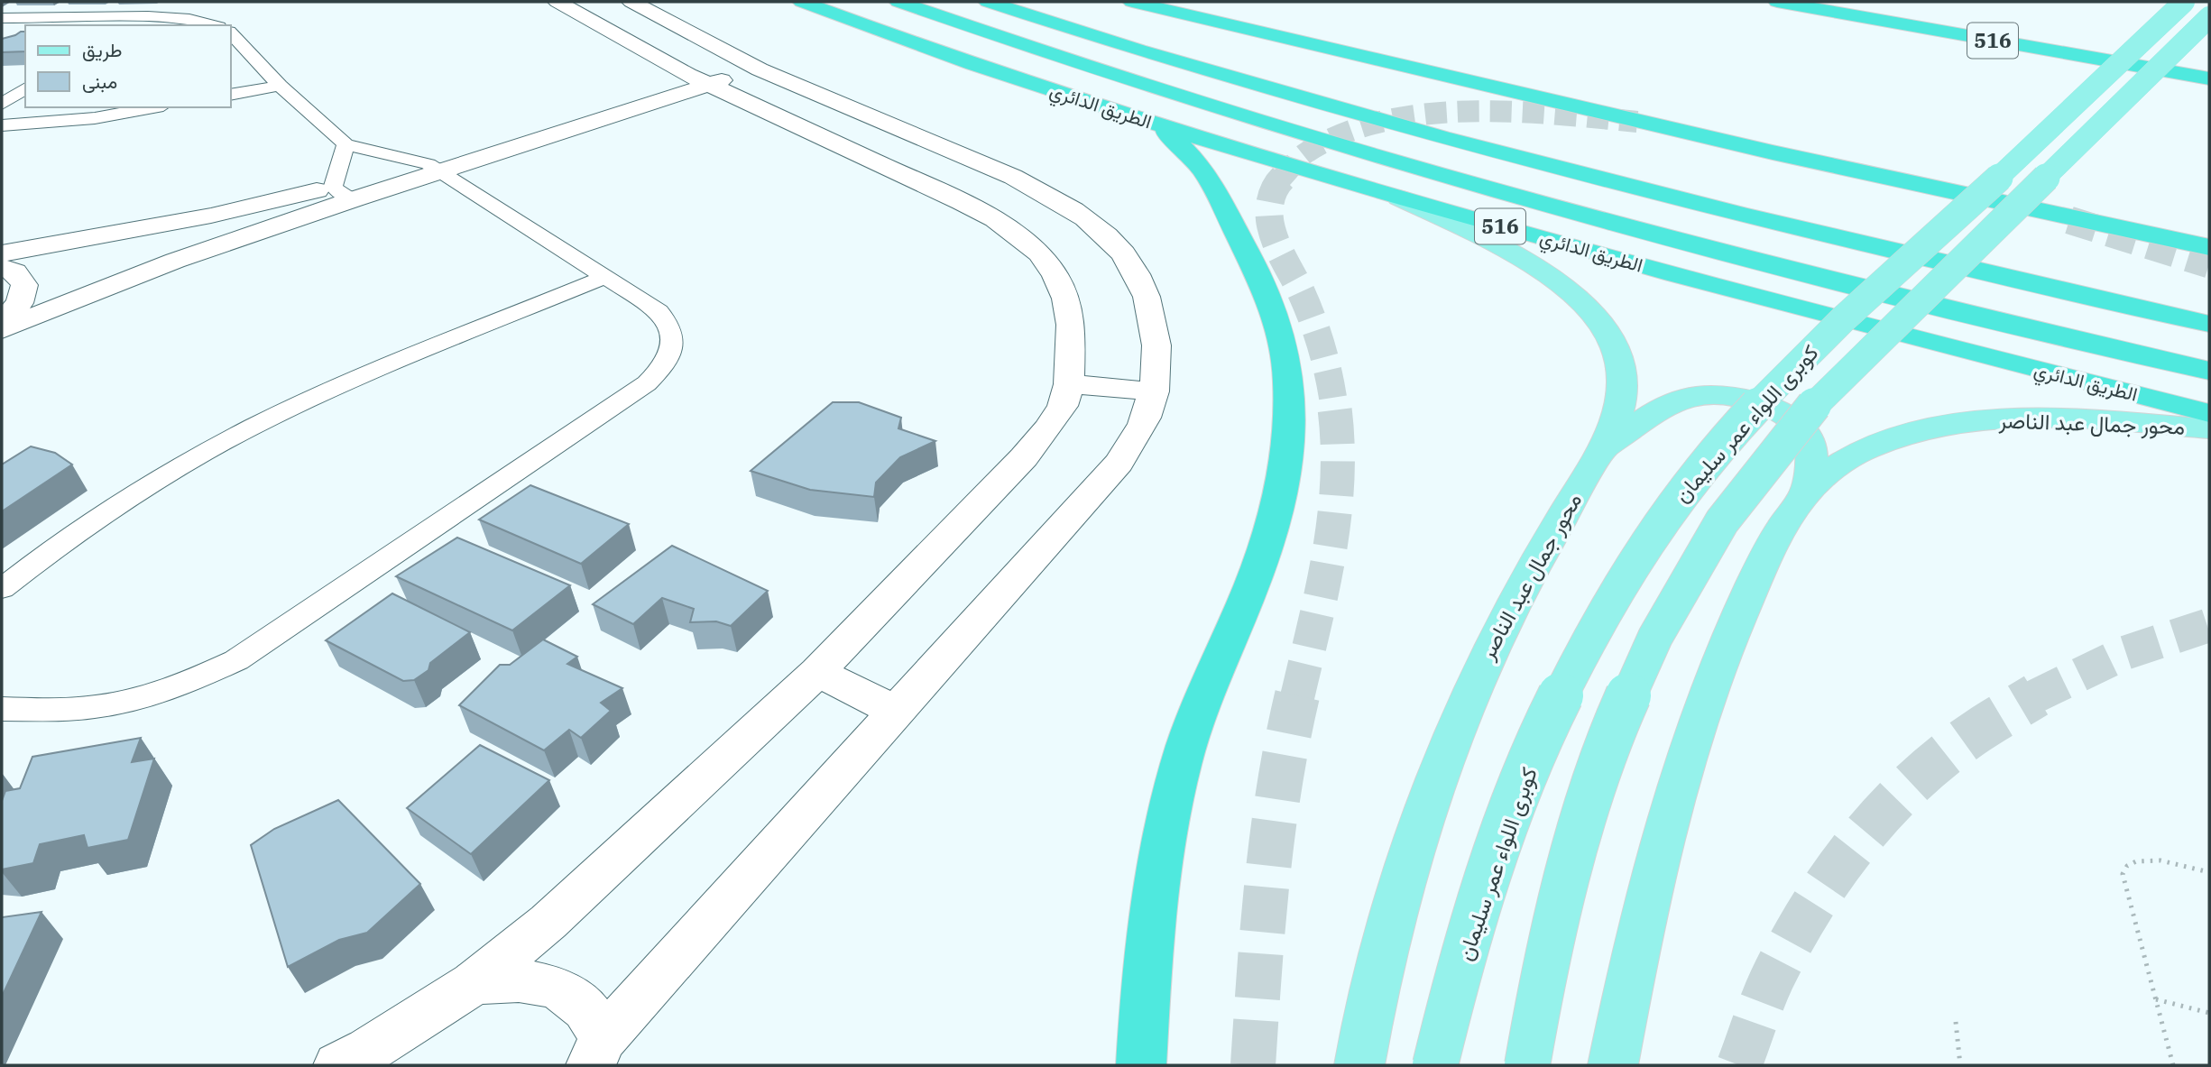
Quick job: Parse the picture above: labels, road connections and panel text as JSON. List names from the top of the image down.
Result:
{
  "streets": {
    "highway": ["516", "الطريق الدائري"],
    "main road": ["كوبرى اللواء عمر سليمان", "محور جمال عبد الناصر"]
  },
  "crossings": [
    ["الطريق الدائري", "محور جمال عبد الناصر"]
  ],
  "legend": ["طريق", "مبنى"]
}
